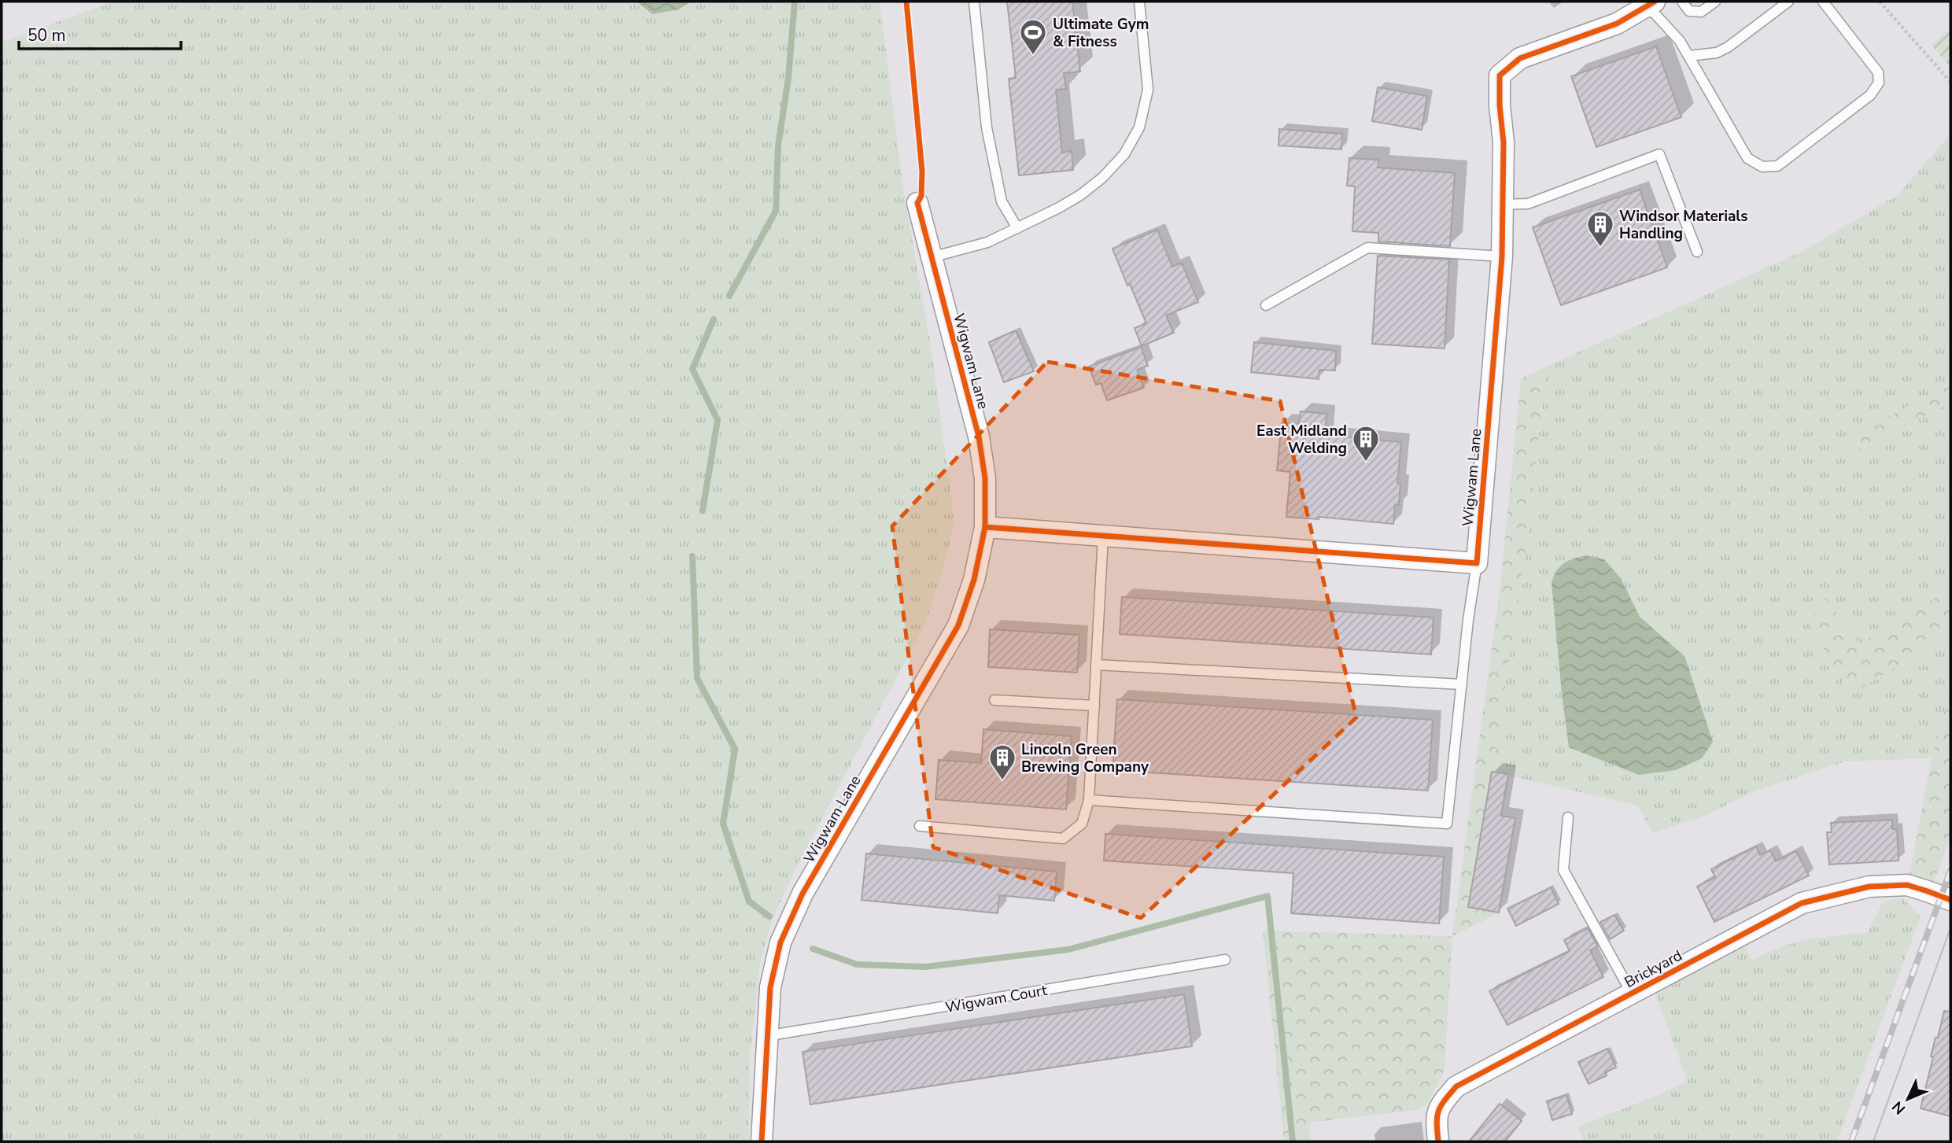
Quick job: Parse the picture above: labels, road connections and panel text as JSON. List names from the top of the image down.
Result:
{
  "streets": {
    "street": ["Wigwam Lane", "Brickyard"],
    "lane": ["Wigwam Court"]
  },
  "crossings": [
    ["Wigwam Lane", "Wigwam Court"]
  ],
  "places": {
    "sports": ["Ultimate Gym & Fitness"],
    "building": ["Windsor Materials Handling", "East Midland Welding", "Lincoln Green Brewing Company"]
  },
  "scale_bar": "50 m",
  "north": "bottom left"
}
